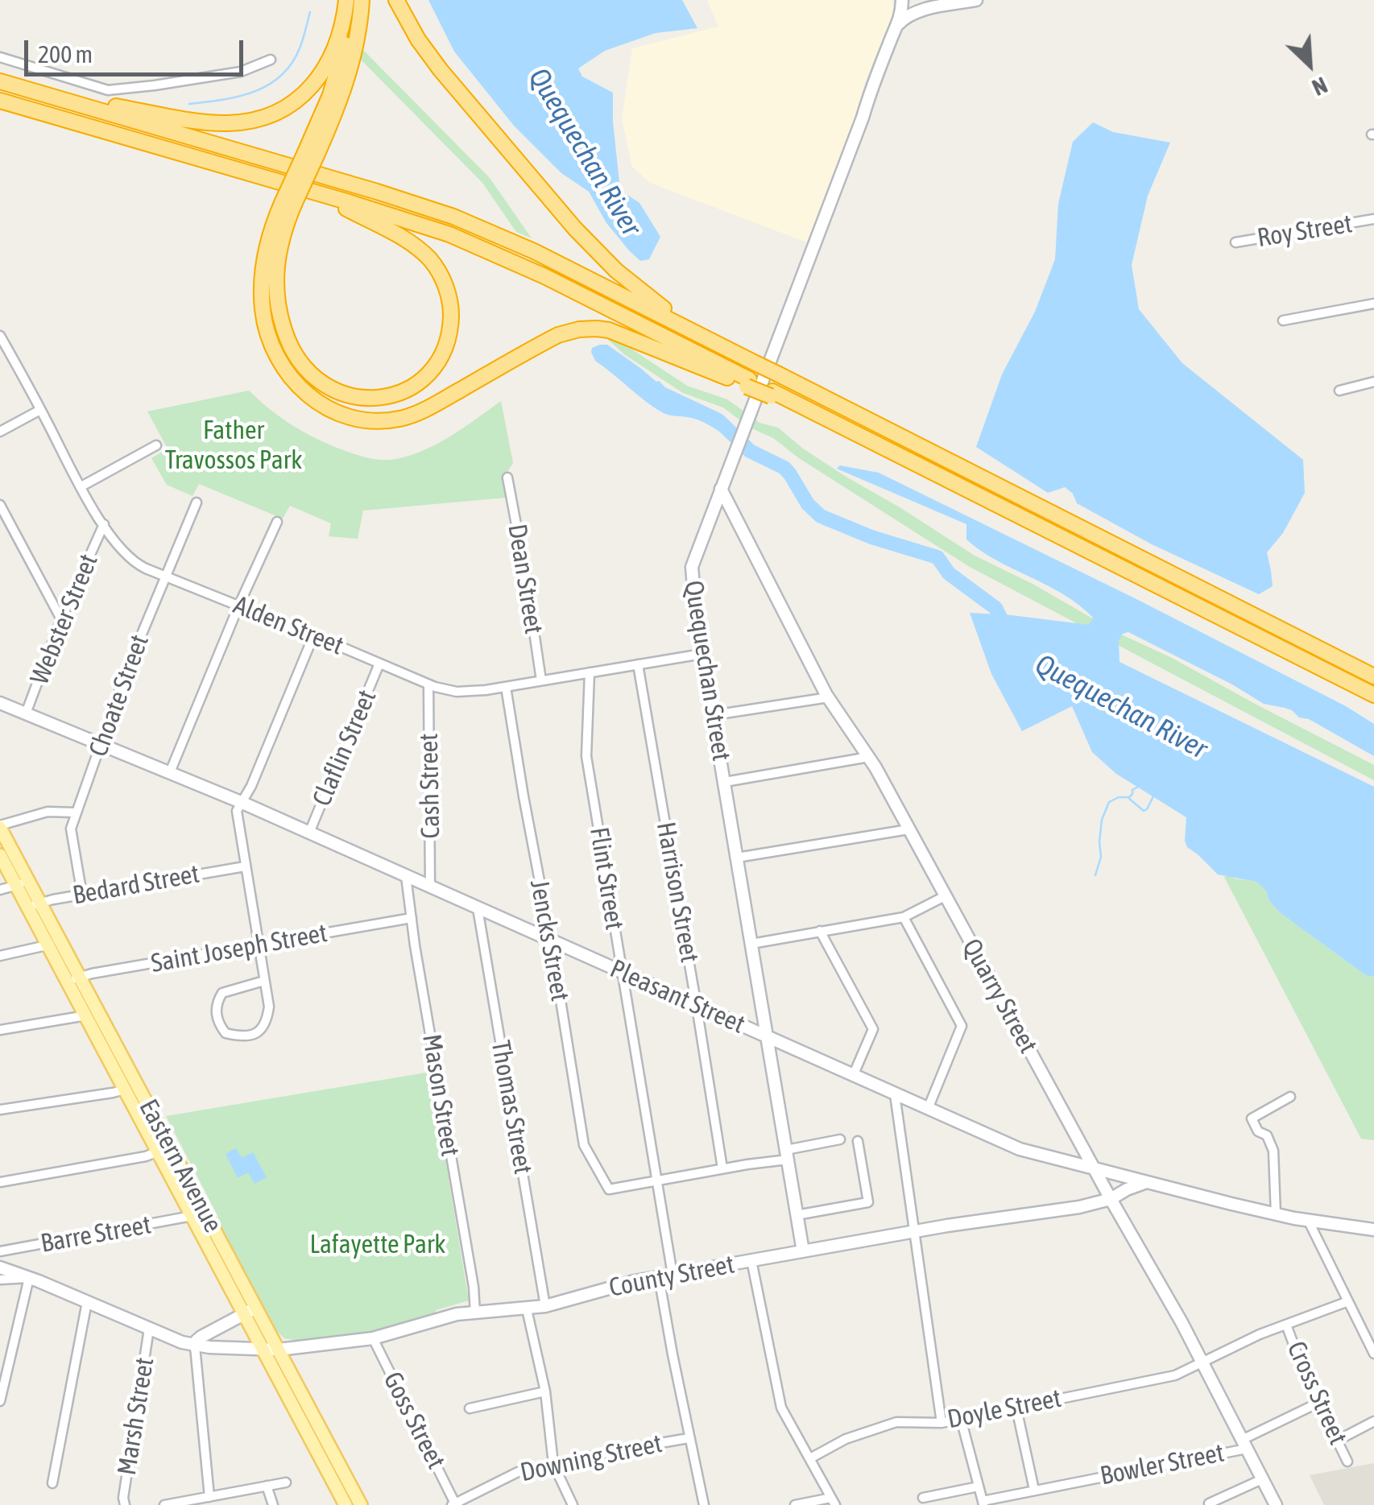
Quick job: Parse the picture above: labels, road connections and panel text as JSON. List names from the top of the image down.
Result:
{
  "streets": {
    "main road": [
      "Quequechan Street",
      "Quarry Street",
      "Pleasant Street",
      "Eastern Avenue",
      "County Street"
    ],
    "street": [
      "Roy Street",
      "Dean Street",
      "Webster Street",
      "Alden Street",
      "Choate Street",
      "Claflin Street",
      "Cash Street",
      "Flint Street",
      "Bedard Street",
      "Harrison Street",
      "Jencks Street",
      "Saint Joseph Street",
      "Mason Street",
      "Thomas Street",
      "Barre Street",
      "Cross Street",
      "Doyle Street",
      "Marsh Street",
      "Goss Street",
      "Downing Street",
      "Bowler Street"
    ]
  },
  "crossings": [
    ["Dean Street", "Alden Street"],
    ["Webster Street", "Alden Street"],
    ["Webster Street", "Pleasant Street"],
    ["Alden Street", "Quequechan Street"],
    ["Alden Street", "Choate Street"],
    ["Alden Street", "Claflin Street"],
    ["Alden Street", "Cash Street"],
    ["Alden Street", "Flint Street"],
    ["Alden Street", "Harrison Street"],
    ["Alden Street", "Jencks Street"],
    ["Quequechan Street", "Quarry Street"],
    ["Quequechan Street", "Pleasant Street"],
    ["Quequechan Street", "County Street"],
    ["Choate Street", "Bedard Street"],
    ["Choate Street", "Pleasant Street"],
    ["Claflin Street", "Pleasant Street"],
    ["Cash Street", "Pleasant Street"],
    ["Flint Street", "Jencks Street"],
    ["Flint Street", "Pleasant Street"],
    ["Flint Street", "County Street"],
    ["Bedard Street", "Eastern Avenue"],
    ["Harrison Street", "Pleasant Street"],
    ["Jencks Street", "Pleasant Street"],
    ["Saint Joseph Street", "Mason Street"],
    ["Saint Joseph Street", "Eastern Avenue"],
    ["Quarry Street", "Pleasant Street"],
    ["Quarry Street", "County Street"],
    ["Quarry Street", "Doyle Street"],
    ["Quarry Street", "Bowler Street"],
    ["Pleasant Street", "Mason Street"],
    ["Pleasant Street", "Thomas Street"],
    ["Pleasant Street", "County Street"],
    ["Mason Street", "County Street"],
    ["Thomas Street", "County Street"],
    ["Eastern Avenue", "Barre Street"],
    ["Eastern Avenue", "County Street"],
    ["County Street", "Marsh Street"],
    ["County Street", "Goss Street"],
    ["Cross Street", "Doyle Street"],
    ["Cross Street", "Bowler Street"],
    ["Goss Street", "Downing Street"]
  ],
  "water": ["Quequechan River"],
  "parks": ["Father Travossos Park", "Lafayette Park"],
  "scale_bar": "200 m",
  "north": "bottom right"
}
